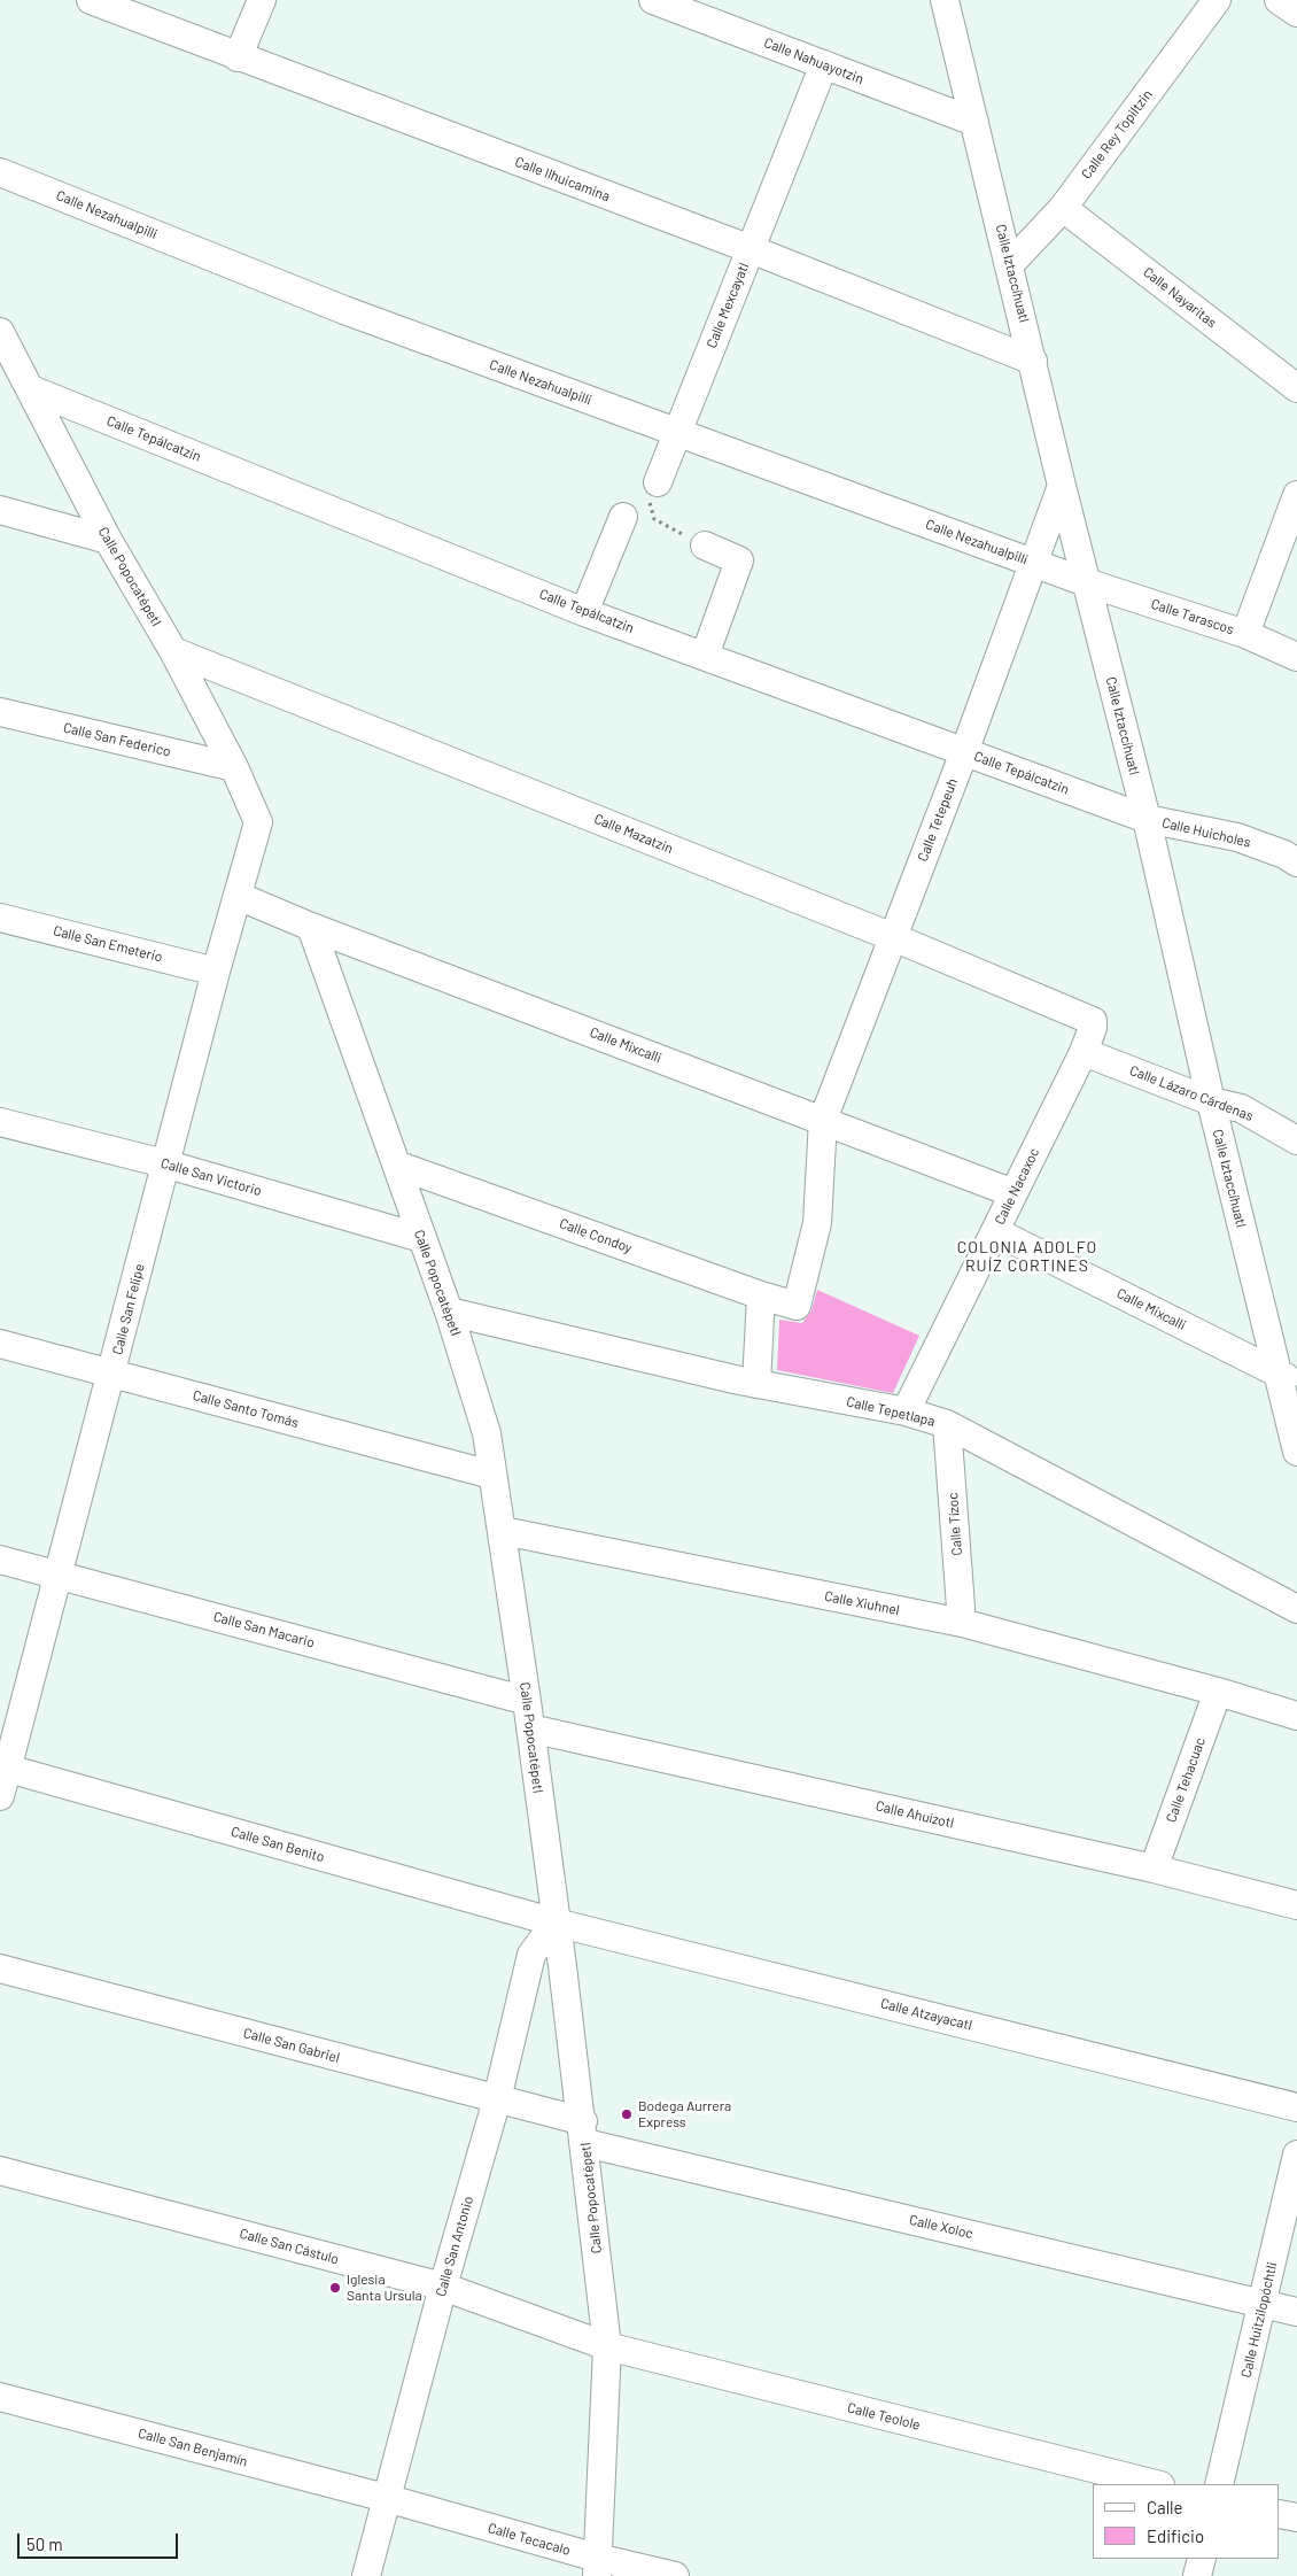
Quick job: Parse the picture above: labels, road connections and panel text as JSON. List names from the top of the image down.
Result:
{
  "streets": {
    "street": [
      "Calle Nahuayotzin",
      "Calle Rey Topiltzin",
      "Calle Ilhuicamina",
      "Calle Nezahualpilli",
      "Calle Iztaccíhuatl",
      "Calle Nayaritas",
      "Calle Mexcayatl",
      "Calle Tepálcatzin",
      "Calle Popocatépetl",
      "Calle Tarascos",
      "Calle San Federico",
      "Calle Tetepeuh",
      "Calle Huicholes",
      "Calle Mazatzin",
      "Calle San Emeterio",
      "Calle Mixcalli",
      "Calle Lázaro Cárdenas",
      "Calle San Victorio",
      "Calle Nacaxoc",
      "Calle Condoy",
      "Calle San Felipe",
      "Calle Santo Tomás",
      "Calle Tepetlapa",
      "Calle Tízoc",
      "Calle Xiuhnel",
      "Calle San Macario",
      "Calle Tehacuac",
      "Calle Ahuízotl",
      "Calle San Benito",
      "Calle Atzayacatl",
      "Calle San Gabriel",
      "Calle Xoloc",
      "Calle San Cástulo",
      "Calle San Antonio",
      "Calle Huitzilopóchtli",
      "Calle Teolole",
      "Calle San Benjamín",
      "Calle Tecacalo"
    ]
  },
  "crossings": [
    ["Calle Nahuayotzin", "Calle Iztaccíhuatl"],
    ["Calle Nahuayotzin", "Calle Mexcayatl"],
    ["Calle Rey Topiltzin", "Calle Iztaccíhuatl"],
    ["Calle Rey Topiltzin", "Calle Nayaritas"],
    ["Calle Ilhuicamina", "Calle Iztaccíhuatl"],
    ["Calle Ilhuicamina", "Calle Mexcayatl"],
    ["Calle Nezahualpilli", "Calle Iztaccíhuatl"],
    ["Calle Nezahualpilli", "Calle Mexcayatl"],
    ["Calle Nezahualpilli", "Calle Tarascos"],
    ["Calle Nezahualpilli", "Calle Tetepeuh"],
    ["Calle Iztaccíhuatl", "Calle Tepálcatzin"],
    ["Calle Iztaccíhuatl", "Calle Tarascos"],
    ["Calle Iztaccíhuatl", "Calle Tetepeuh"],
    ["Calle Iztaccíhuatl", "Calle Huicholes"],
    ["Calle Iztaccíhuatl", "Calle Mixcalli"],
    ["Calle Iztaccíhuatl", "Calle Lázaro Cárdenas"],
    ["Calle Tepálcatzin", "Calle Popocatépetl"],
    ["Calle Tepálcatzin", "Calle Tetepeuh"],
    ["Calle Tepálcatzin", "Calle Huicholes"],
    ["Calle Popocatépetl", "Calle San Federico"],
    ["Calle Popocatépetl", "Calle Mazatzin"],
    ["Calle Popocatépetl", "Calle Mixcalli"],
    ["Calle Popocatépetl", "Calle San Victorio"],
    ["Calle Popocatépetl", "Calle Condoy"],
    ["Calle Popocatépetl", "Calle San Felipe"],
    ["Calle Popocatépetl", "Calle Santo Tomás"],
    ["Calle Popocatépetl", "Calle Tepetlapa"],
    ["Calle Popocatépetl", "Calle Xiuhnel"],
    ["Calle Popocatépetl", "Calle San Macario"],
    ["Calle Popocatépetl", "Calle Ahuízotl"],
    ["Calle Popocatépetl", "Calle San Benito"],
    ["Calle Popocatépetl", "Calle Atzayacatl"],
    ["Calle Popocatépetl", "Calle San Gabriel"],
    ["Calle Popocatépetl", "Calle Xoloc"],
    ["Calle Popocatépetl", "Calle San Cástulo"],
    ["Calle Popocatépetl", "Calle San Antonio"],
    ["Calle Popocatépetl", "Calle Teolole"],
    ["Calle Popocatépetl", "Calle Tecacalo"],
    ["Calle Tetepeuh", "Calle Mazatzin"],
    ["Calle Tetepeuh", "Calle Mixcalli"],
    ["Calle Tetepeuh", "Calle Condoy"],
    ["Calle Mazatzin", "Calle Nacaxoc"],
    ["Calle San Emeterio", "Calle San Felipe"],
    ["Calle Mixcalli", "Calle Nacaxoc"],
    ["Calle Mixcalli", "Calle San Felipe"],
    ["Calle Lázaro Cárdenas", "Calle Nacaxoc"],
    ["Calle San Victorio", "Calle San Felipe"],
    ["Calle Nacaxoc", "Calle Tepetlapa"],
    ["Calle San Felipe", "Calle Santo Tomás"],
    ["Calle San Felipe", "Calle San Macario"],
    ["Calle San Felipe", "Calle San Benito"],
    ["Calle Tepetlapa", "Calle Tízoc"],
    ["Calle Tízoc", "Calle Xiuhnel"],
    ["Calle Xiuhnel", "Calle Tehacuac"],
    ["Calle Tehacuac", "Calle Ahuízotl"],
    ["Calle San Benito", "Calle Atzayacatl"],
    ["Calle San Benito", "Calle San Antonio"],
    ["Calle Atzayacatl", "Calle San Antonio"],
    ["Calle San Gabriel", "Calle Xoloc"],
    ["Calle San Gabriel", "Calle San Antonio"],
    ["Calle Xoloc", "Calle Huitzilopóchtli"],
    ["Calle San Cástulo", "Calle San Antonio"],
    ["Calle San Cástulo", "Calle Teolole"],
    ["Calle San Antonio", "Calle San Benjamín"],
    ["Calle San Antonio", "Calle Tecacalo"],
    ["Calle San Benjamín", "Calle Tecacalo"]
  ],
  "districts": ["COLONIA ADOLFO RUÍZ CORTINES"],
  "places": ["Bodega Aurrera Express", "Iglesia Santa Ursula"],
  "legend": ["Calle", "Edificio"],
  "scale_bar": "50 m"
}
